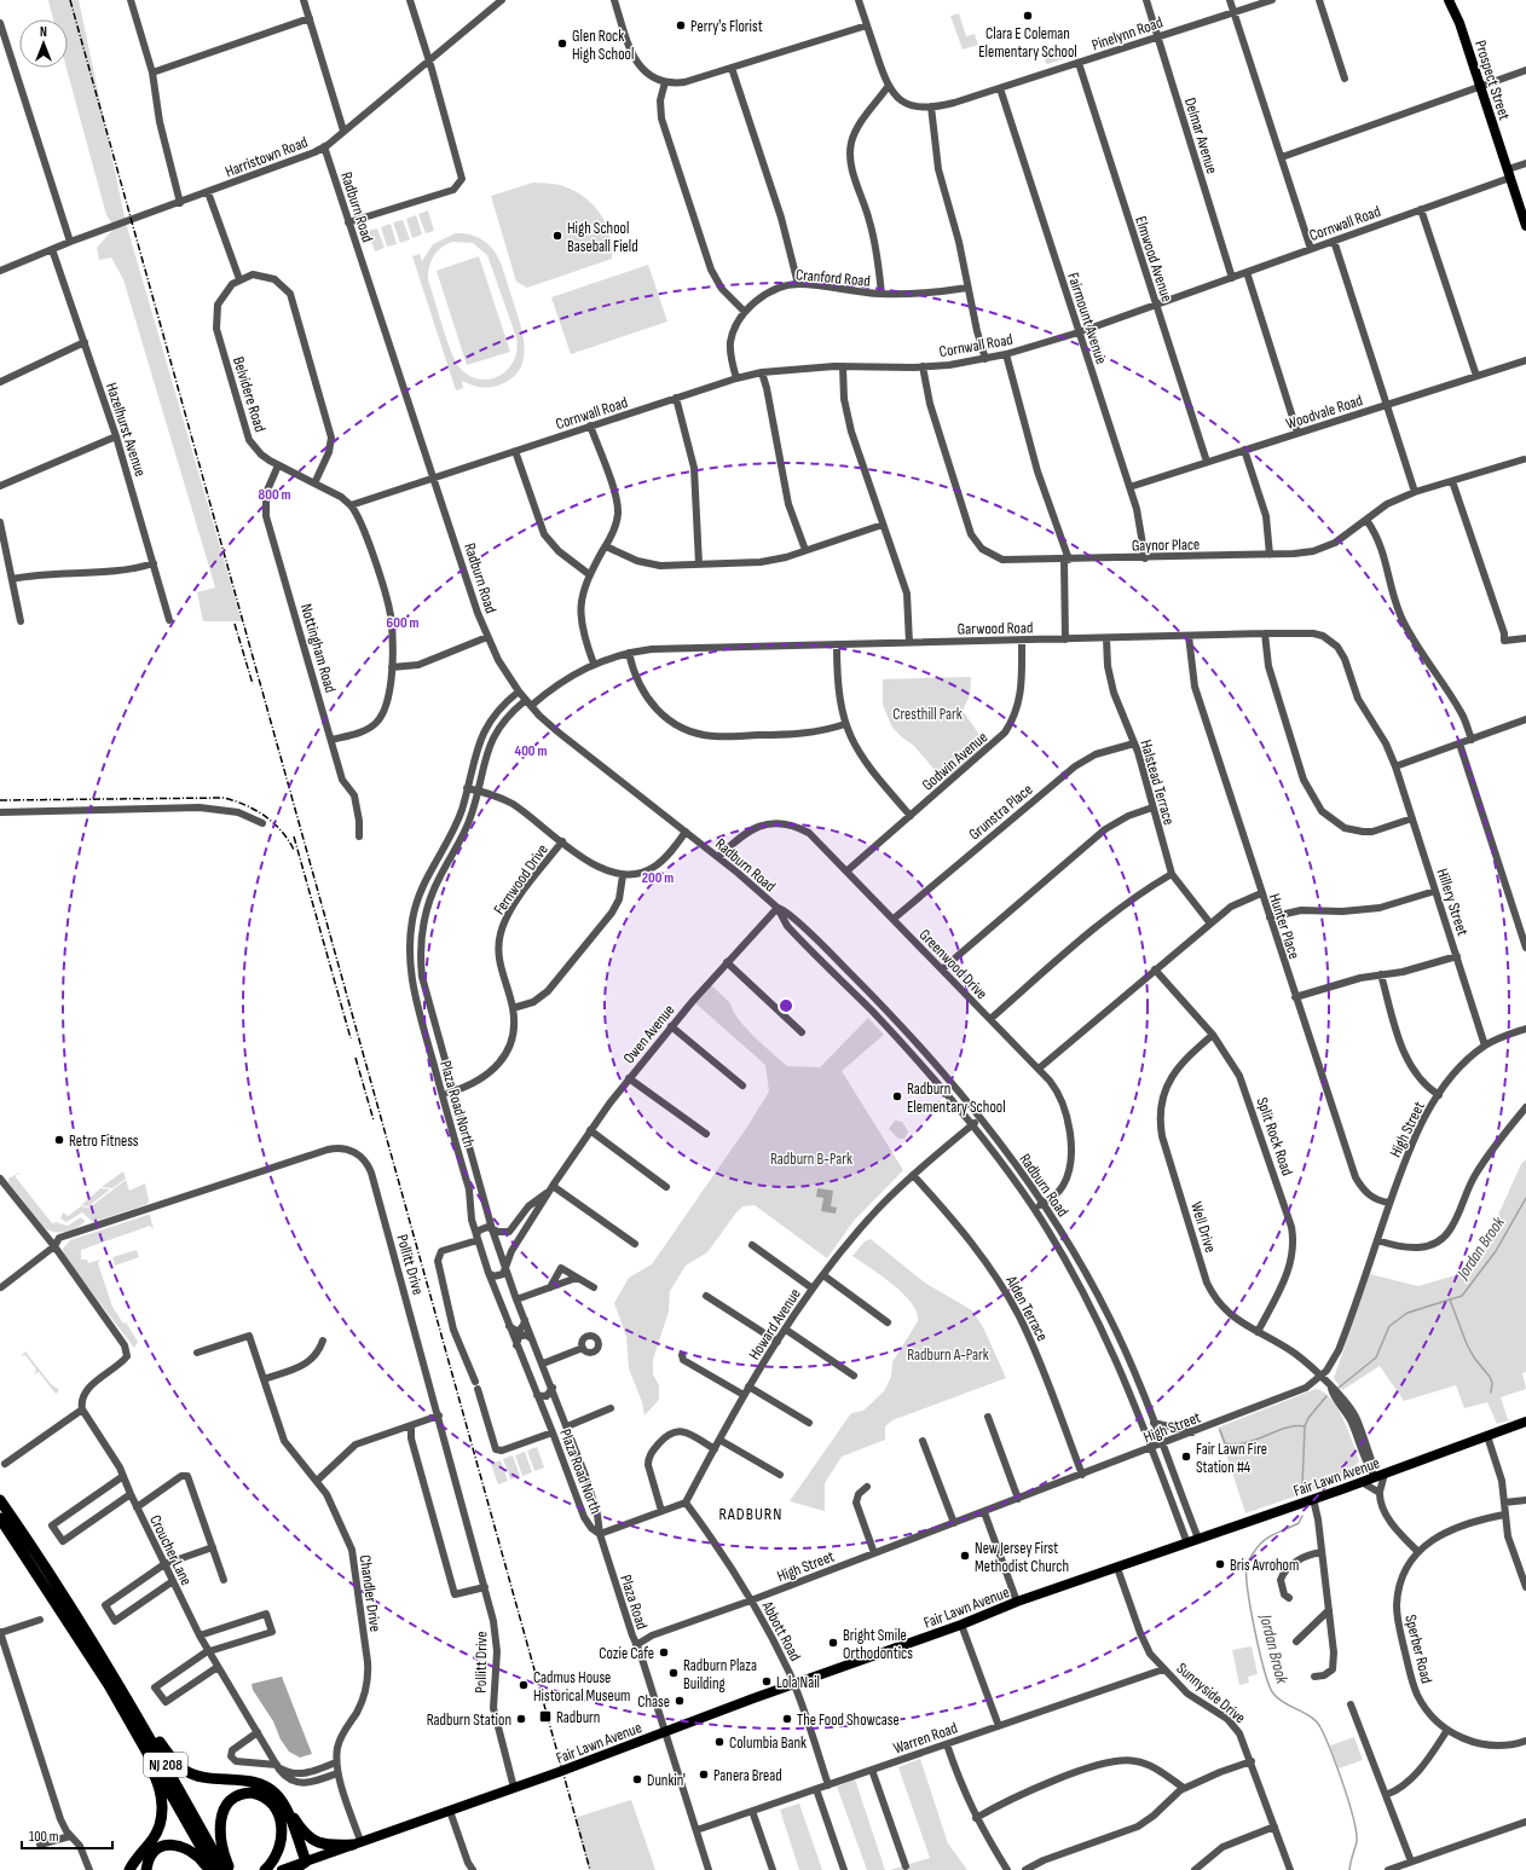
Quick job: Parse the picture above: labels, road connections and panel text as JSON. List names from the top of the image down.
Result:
{
  "streets": {
    "highway": ["NJ 208"],
    "main road": ["Prospect Street", "Fair Lawn Avenue"],
    "street": [
      "Pinelynn Road",
      "Delmar Avenue",
      "Harristown Road",
      "Radburn Road",
      "Cornwall Road",
      "Elmwood Avenue",
      "Cranford Road",
      "Fairmount Avenue",
      "Belvidere Road",
      "Woodvale Road",
      "Hazelhurst Avenue",
      "Gaynor Place",
      "Garwood Road",
      "Nottingham Road",
      "Godwin Avenue",
      "Halstead Terrace",
      "Grunstra Place",
      "Fernwood Drive",
      "Hillery Street",
      "Hunter Place",
      "Greenwood Drive",
      "Owen Avenue",
      "Plaza Road North",
      "High Street",
      "Split Rock Road",
      "Well Drive",
      "Pollitt Drive",
      "Alden Terrace",
      "Howard Avenue",
      "Croucher Lane",
      "Chandler Drive",
      "Plaza Road",
      "Abbott Road",
      "Sperber Road",
      "Sunnyside Drive",
      "Warren Road"
    ]
  },
  "crossings": [
    ["Pinelynn Road", "Delmar Avenue"],
    ["Pinelynn Road", "Elmwood Avenue"],
    ["Pinelynn Road", "Fairmount Avenue"],
    ["Prospect Street", "Cornwall Road"],
    ["Delmar Avenue", "Cornwall Road"],
    ["Harristown Road", "Radburn Road"],
    ["Harristown Road", "Hazelhurst Avenue"],
    ["Radburn Road", "Cornwall Road"],
    ["Radburn Road", "Garwood Road"],
    ["Radburn Road", "Greenwood Drive"],
    ["Radburn Road", "Owen Avenue"],
    ["Radburn Road", "Plaza Road North"],
    ["Radburn Road", "High Street"],
    ["Radburn Road", "Howard Avenue"],
    ["Radburn Road", "Fair Lawn Avenue"],
    ["Cornwall Road", "Elmwood Avenue"],
    ["Cornwall Road", "Cranford Road"],
    ["Cornwall Road", "Fairmount Avenue"],
    ["Cornwall Road", "Gaynor Place"],
    ["Elmwood Avenue", "Woodvale Road"],
    ["Fairmount Avenue", "Woodvale Road"],
    ["Fairmount Avenue", "Gaynor Place"],
    ["Belvidere Road", "Nottingham Road"],
    ["Garwood Road", "Godwin Avenue"],
    ["Garwood Road", "Halstead Terrace"],
    ["Garwood Road", "Hillery Street"],
    ["Garwood Road", "Hunter Place"],
    ["Godwin Avenue", "Greenwood Drive"],
    ["Halstead Terrace", "Grunstra Place"],
    ["Grunstra Place", "Greenwood Drive"],
    ["Fernwood Drive", "Plaza Road North"],
    ["Hillery Street", "High Street"],
    ["Hunter Place", "High Street"],
    ["Owen Avenue", "Plaza Road North"],
    ["Plaza Road North", "Plaza Road"],
    ["High Street", "Well Drive"],
    ["High Street", "Alden Terrace"],
    ["High Street", "Plaza Road"],
    ["High Street", "Abbott Road"],
    ["Split Rock Road", "Well Drive"],
    ["Well Drive", "Fair Lawn Avenue"],
    ["Pollitt Drive", "Fair Lawn Avenue"],
    ["Alden Terrace", "Howard Avenue"],
    ["Howard Avenue", "Abbott Road"],
    ["Fair Lawn Avenue", "Chandler Drive"],
    ["Fair Lawn Avenue", "Plaza Road"],
    ["Fair Lawn Avenue", "Abbott Road"],
    ["Fair Lawn Avenue", "Sunnyside Drive"],
    ["Croucher Lane", "Chandler Drive"],
    ["Plaza Road", "Warren Road"],
    ["Abbott Road", "Warren Road"],
    ["Sunnyside Drive", "Warren Road"]
  ],
  "districts": ["RADBURN"],
  "water": ["Jordan Brook"],
  "parks": ["Cresthill Park", "Radburn B-Park", "Radburn A-Park"],
  "places": {
    "other": [
      "Clara E Coleman Elementary School",
      "Perry's Florist",
      "Glen Rock High School",
      "High School Baseball Field",
      "Radburn Elementary School",
      "Retro Fitness",
      "Fair Lawn Fire Station #4",
      "New Jersey First Methodist Church",
      "Bris Avrohom",
      "Bright Smile Orthodontics",
      "Cozie Cafe",
      "Radburn Plaza Building",
      "Lola Nail",
      "Cadmus House Historical Museum",
      "Chase",
      "Radburn Station",
      "The Food Showcase",
      "Columbia Bank",
      "Panera Bread",
      "Dunkin'"
    ],
    "transit": ["Radburn"]
  },
  "scale_bar": "100 m",
  "north": "top",
  "rings": [
    "800 m",
    "600 m",
    "400 m",
    "200 m"
  ]
}
